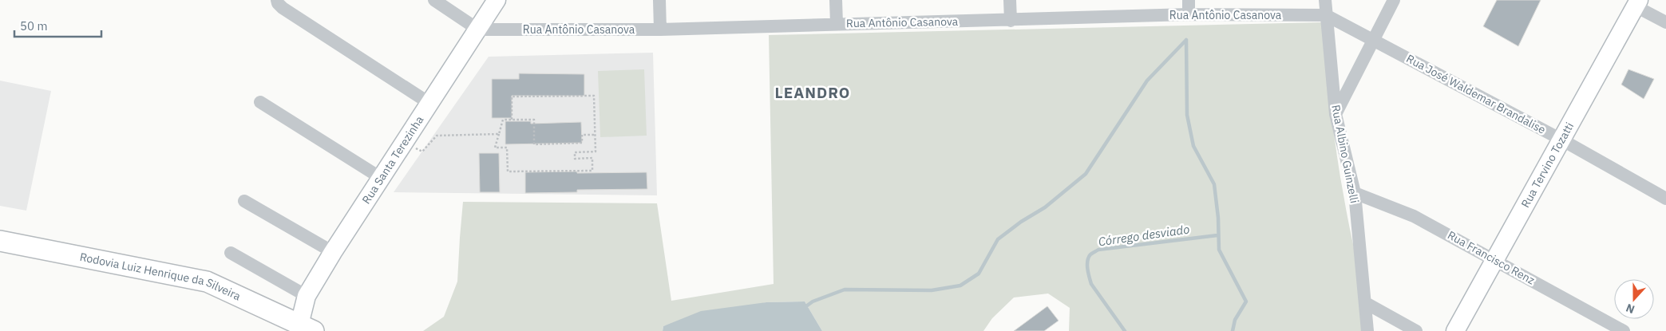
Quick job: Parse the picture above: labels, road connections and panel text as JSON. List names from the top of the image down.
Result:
{
  "streets": {
    "main road": ["Rodovia Luiz Henrique da Silveira"],
    "street": [
      "Rua Antônio Casanova",
      "Rua José Waldemar Brandalise",
      "Rua Albino Guinzelli",
      "Rua Santa Terezinha",
      "Rua Tervino Tozatti",
      "Rua Francisco Renz"
    ]
  },
  "crossings": [
    ["Rua Antônio Casanova", "Rua José Waldemar Brandalise"],
    ["Rua Antônio Casanova", "Rua Albino Guinzelli"],
    ["Rua Antônio Casanova", "Rua Santa Terezinha"],
    ["Rua José Waldemar Brandalise", "Rua Albino Guinzelli"],
    ["Rua José Waldemar Brandalise", "Rua Tervino Tozatti"],
    ["Rua Albino Guinzelli", "Rua Francisco Renz"],
    ["Rua Santa Terezinha", "Rodovia Luiz Henrique da Silveira"],
    ["Rua Tervino Tozatti", "Rua Francisco Renz"]
  ],
  "districts": ["LEANDRO"],
  "water": ["Córrego desviado"],
  "scale_bar": "50 m",
  "north": "bottom"
}
